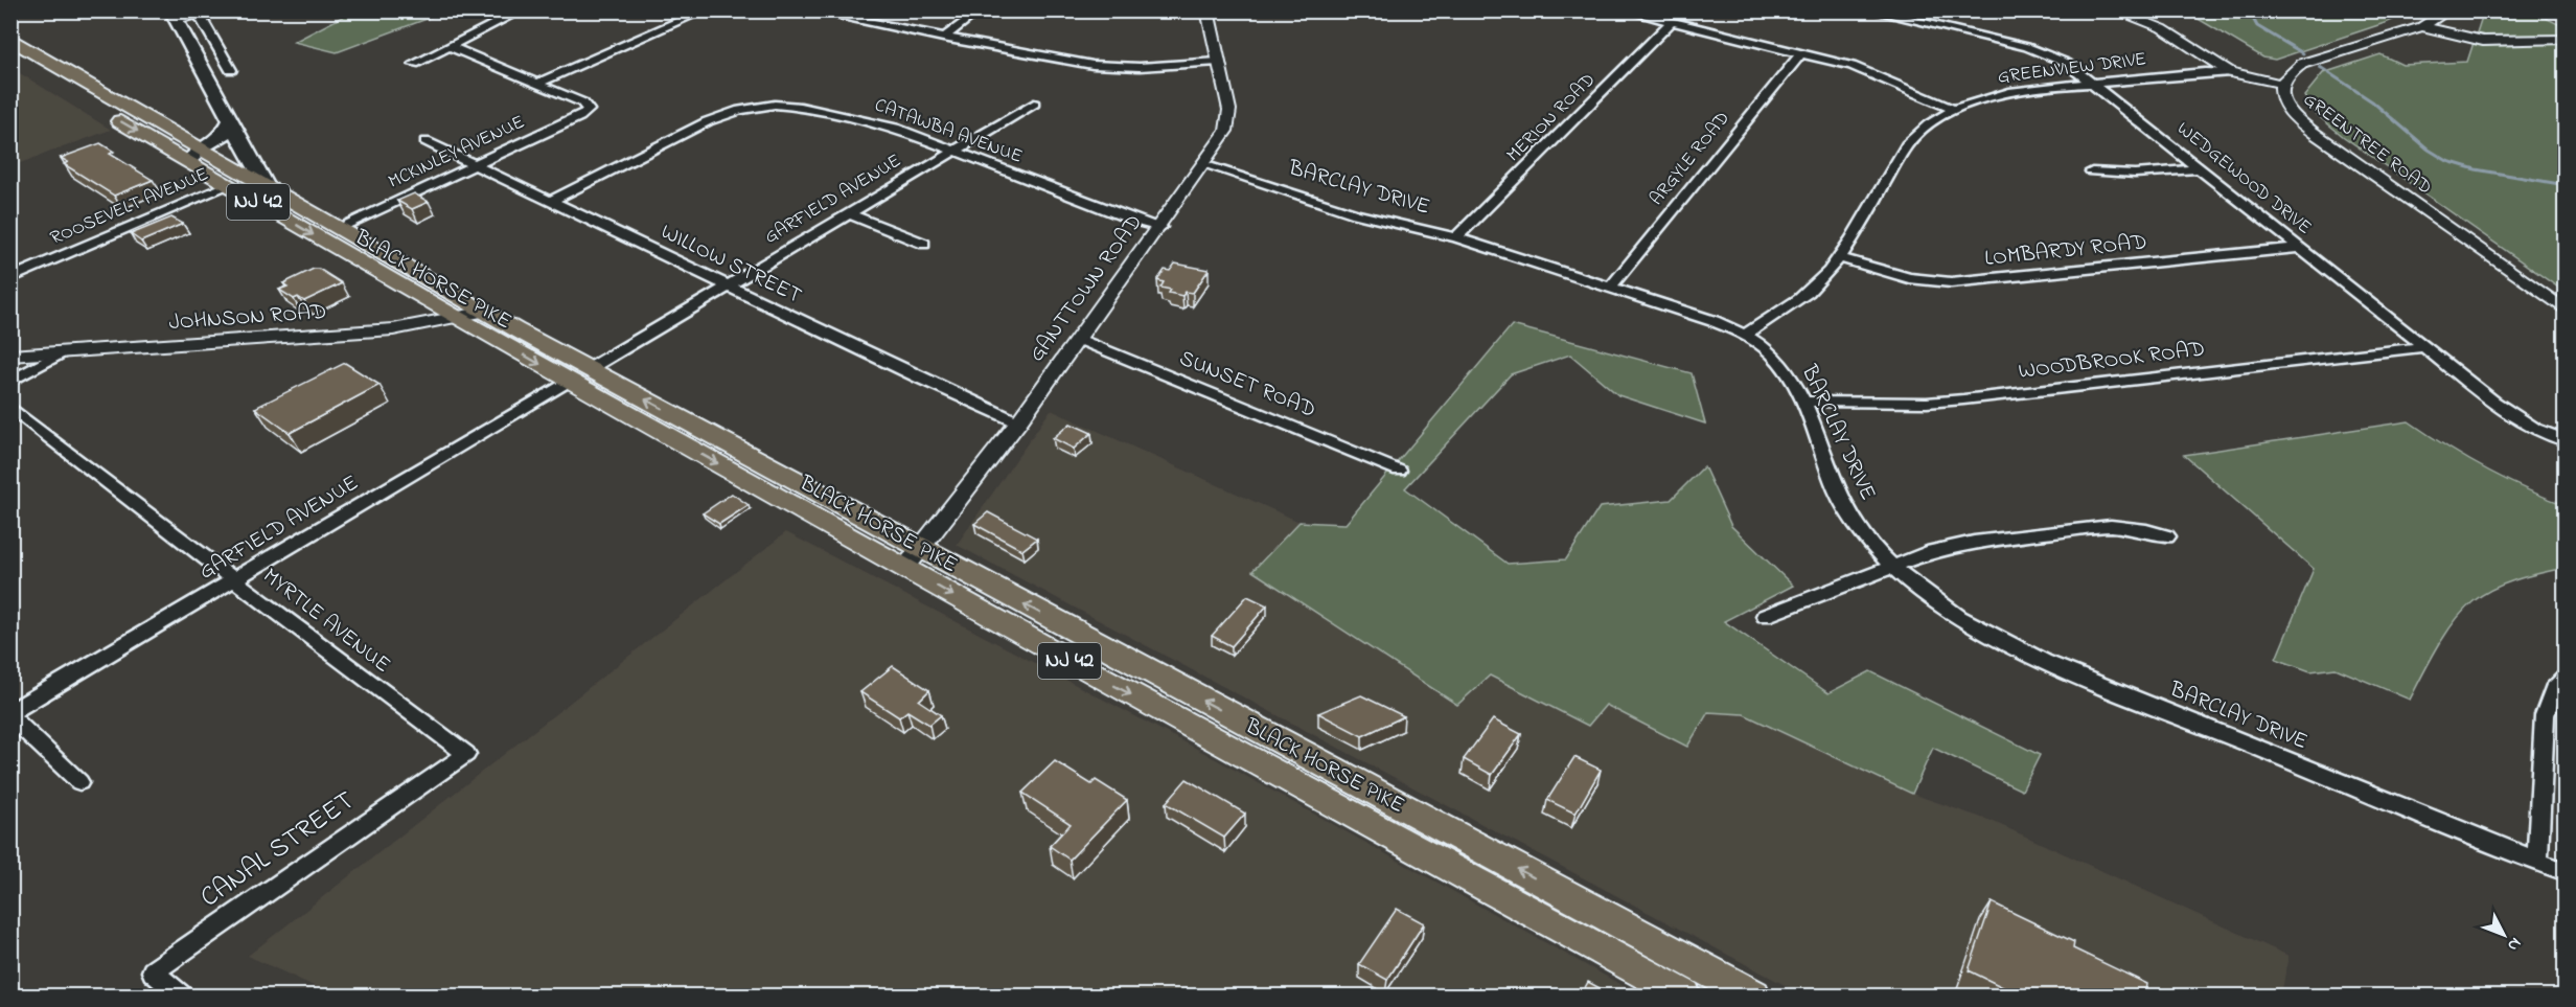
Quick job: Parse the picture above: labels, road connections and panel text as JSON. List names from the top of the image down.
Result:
{
  "streets": {
    "highway": ["NJ 42", "BLACK HORSE PIKE"],
    "street": [
      "GREENVIEW DRIVE",
      "MERION ROAD",
      "CATAWBA AVENUE",
      "GREENTREE ROAD",
      "MCKINLEY AVENUE",
      "ARGYLE ROAD",
      "WEDGEWOOD DRIVE",
      "BARCLAY DRIVE",
      "GARFIELD AVENUE",
      "ROOSEVELT AVENUE",
      "LOMBARDY ROAD",
      "WILLOW STREET",
      "GANTTOWN ROAD",
      "JOHNSON ROAD",
      "WOODBROOK ROAD",
      "SUNSET ROAD",
      "MYRTLE AVENUE",
      "CANAL STREET"
    ]
  },
  "crossings": [
    ["GREENVIEW DRIVE", "GREENTREE ROAD"],
    ["GREENVIEW DRIVE", "WEDGEWOOD DRIVE"],
    ["GREENVIEW DRIVE", "BARCLAY DRIVE"],
    ["GREENVIEW DRIVE", "LOMBARDY ROAD"],
    ["MERION ROAD", "BARCLAY DRIVE"],
    ["CATAWBA AVENUE", "GARFIELD AVENUE"],
    ["CATAWBA AVENUE", "WILLOW STREET"],
    ["CATAWBA AVENUE", "GANTTOWN ROAD"],
    ["MCKINLEY AVENUE", "WILLOW STREET"],
    ["MCKINLEY AVENUE", "BLACK HORSE PIKE"],
    ["ARGYLE ROAD", "BARCLAY DRIVE"],
    ["WEDGEWOOD DRIVE", "LOMBARDY ROAD"],
    ["WEDGEWOOD DRIVE", "WOODBROOK ROAD"],
    ["BARCLAY DRIVE", "GANTTOWN ROAD"],
    ["BARCLAY DRIVE", "WOODBROOK ROAD"],
    ["GARFIELD AVENUE", "WILLOW STREET"],
    ["GARFIELD AVENUE", "BLACK HORSE PIKE"],
    ["GARFIELD AVENUE", "MYRTLE AVENUE"],
    ["ROOSEVELT AVENUE", "BLACK HORSE PIKE"],
    ["WILLOW STREET", "GANTTOWN ROAD"],
    ["BLACK HORSE PIKE", "GANTTOWN ROAD"],
    ["BLACK HORSE PIKE", "JOHNSON ROAD"],
    ["GANTTOWN ROAD", "SUNSET ROAD"],
    ["MYRTLE AVENUE", "CANAL STREET"]
  ],
  "north": "bottom right"
}
